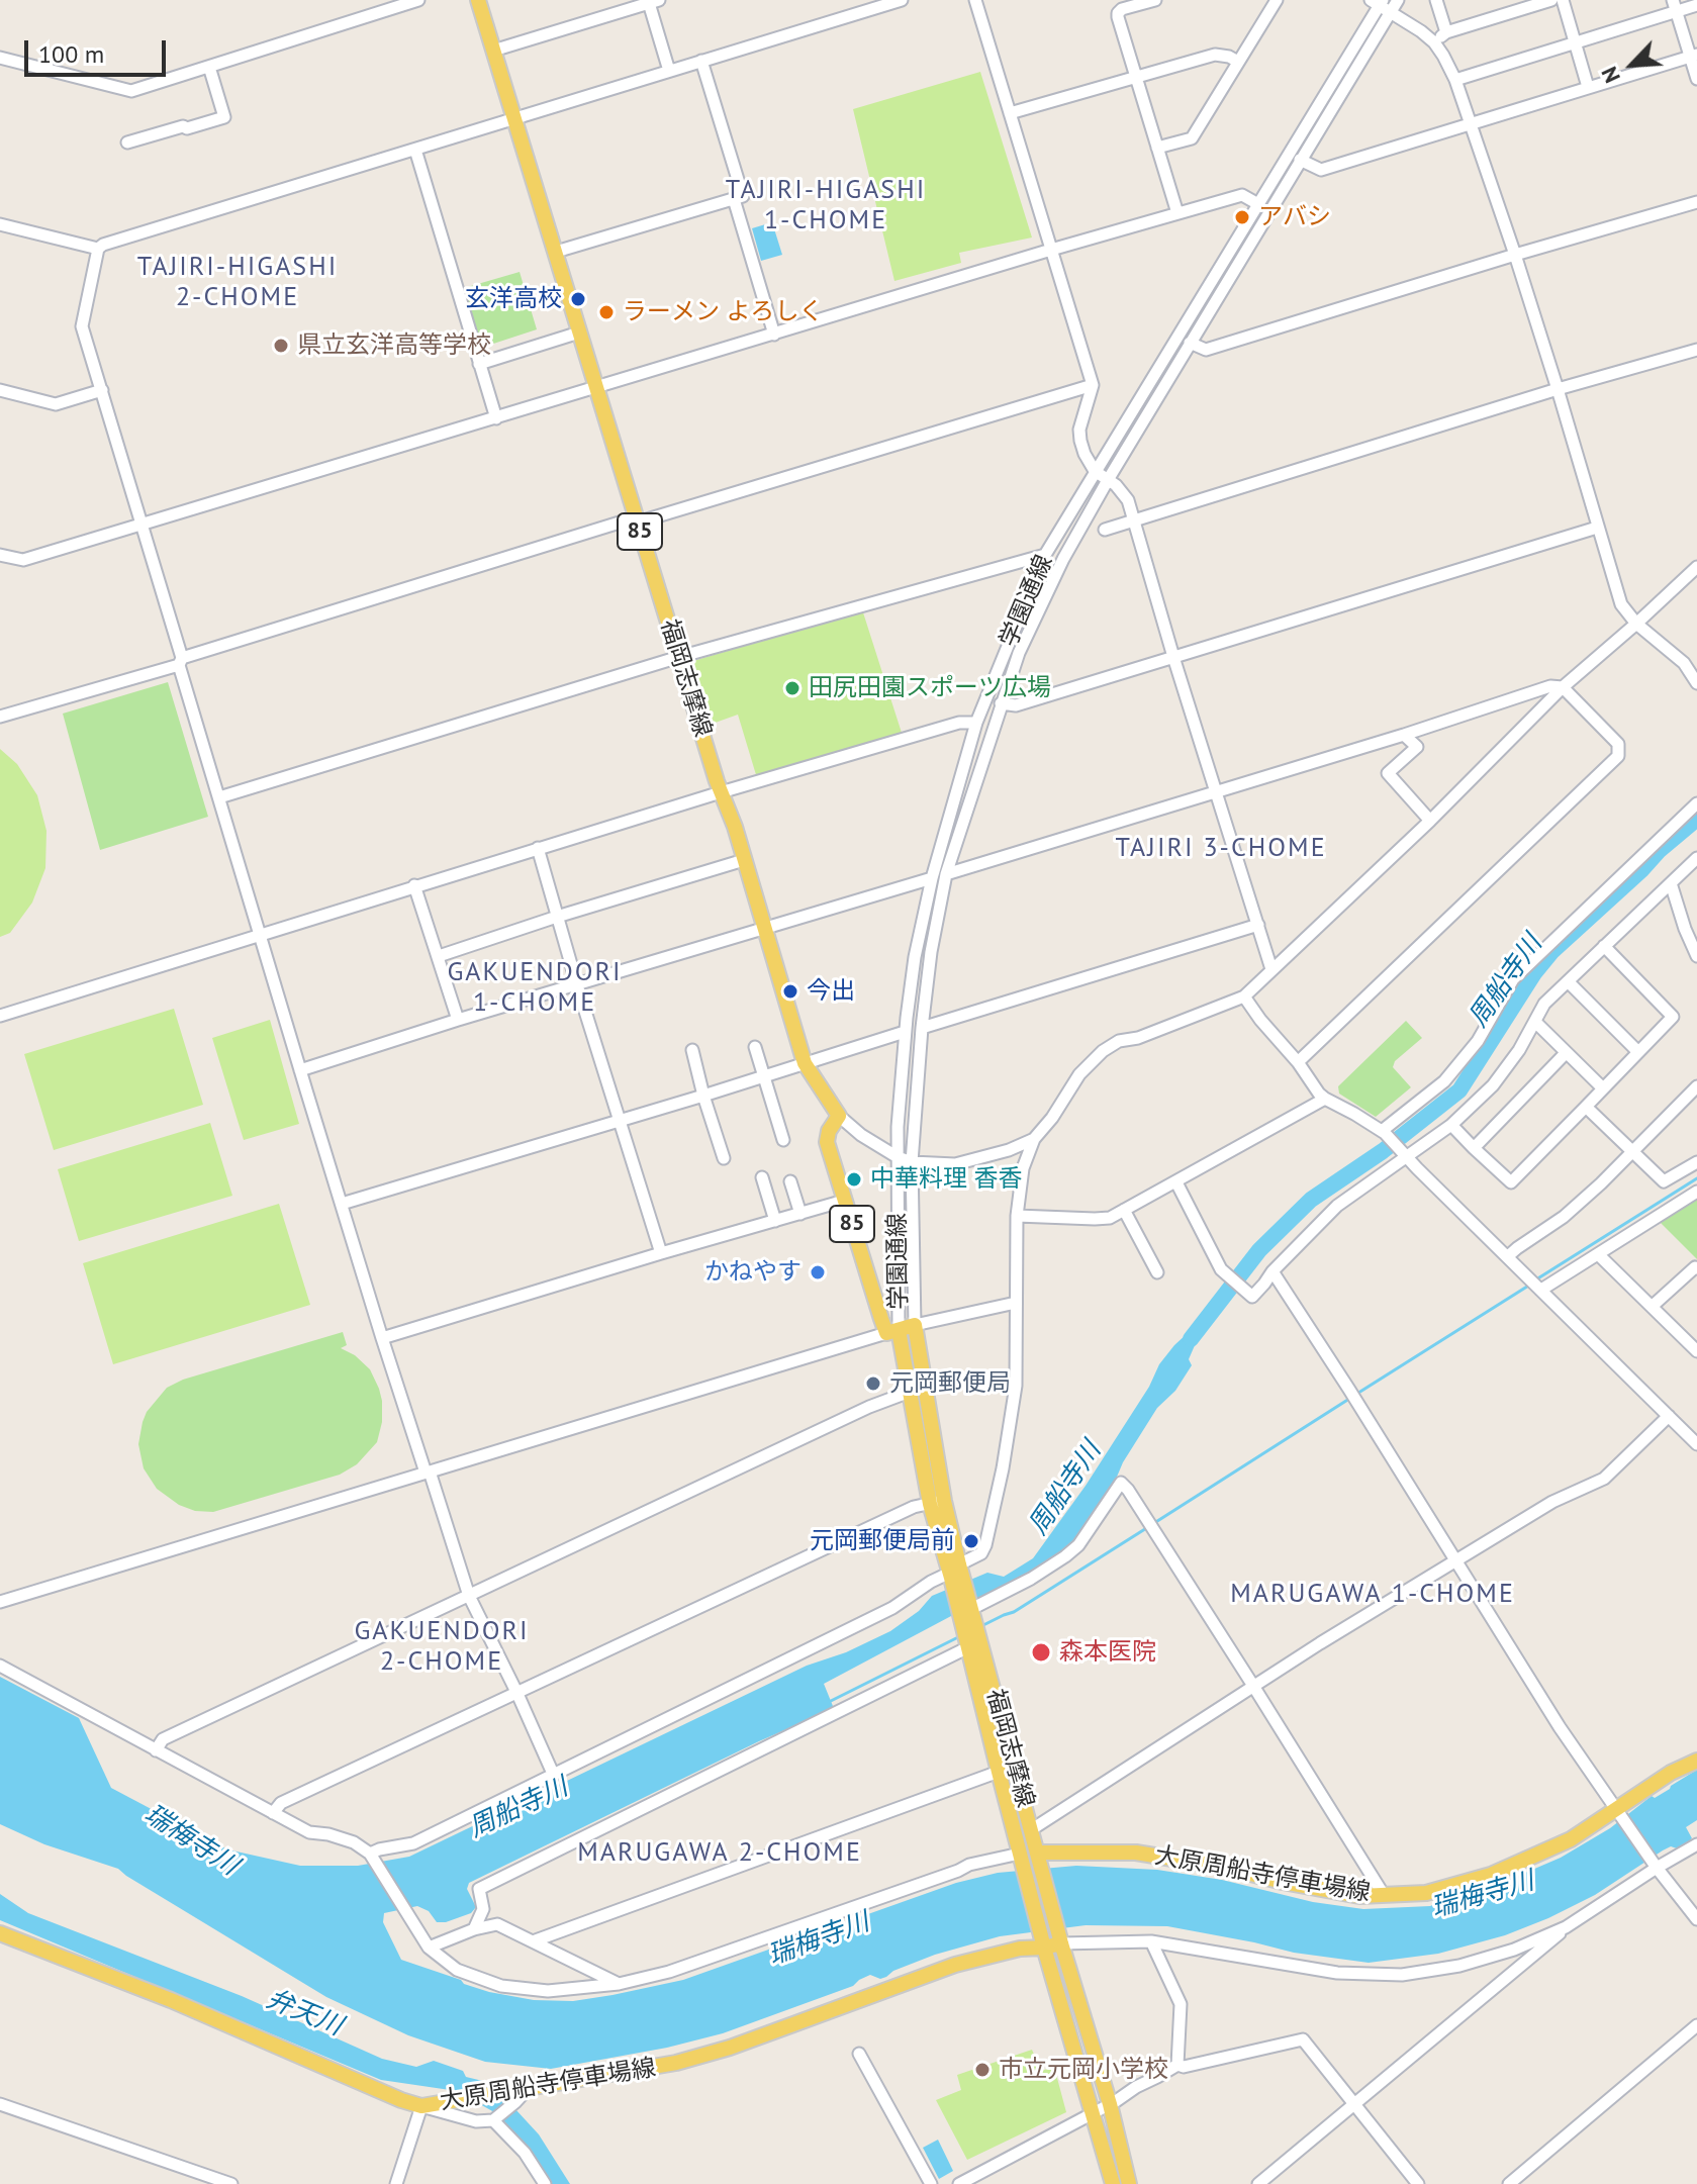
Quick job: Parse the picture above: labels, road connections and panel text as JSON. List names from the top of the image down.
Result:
{
  "streets": {
    "main road": ["85", "福岡志摩線", "大原周船寺停車場線"],
    "street": ["学園通線"]
  },
  "crossings": [
    ["85", "福岡志摩線"],
    ["学園通線", "福岡志摩線"],
    ["福岡志摩線", "大原周船寺停車場線"]
  ],
  "districts": [
    "TAJIRI-HIGASHI 1-CHOME",
    "TAJIRI-HIGASHI 2-CHOME",
    "TAJIRI 3-CHOME",
    "GAKUENDORI 1-CHOME",
    "MARUGAWA 1-CHOME",
    "GAKUENDORI 2-CHOME",
    "MARUGAWA 2-CHOME"
  ],
  "water": ["周船寺川", "瑞梅寺川", "弁天川"],
  "places": [
    "アバシ",
    "玄洋高校",
    "ラーメン よろしく",
    "県立玄洋高等学校",
    "田尻田園スポーツ広場",
    "今出",
    "中華料理 香香",
    "かねやす",
    "元岡郵便局",
    "元岡郵便局前",
    "森本医院",
    "市立元岡小学校"
  ],
  "scale_bar": "100 m",
  "north": "bottom left"
}
